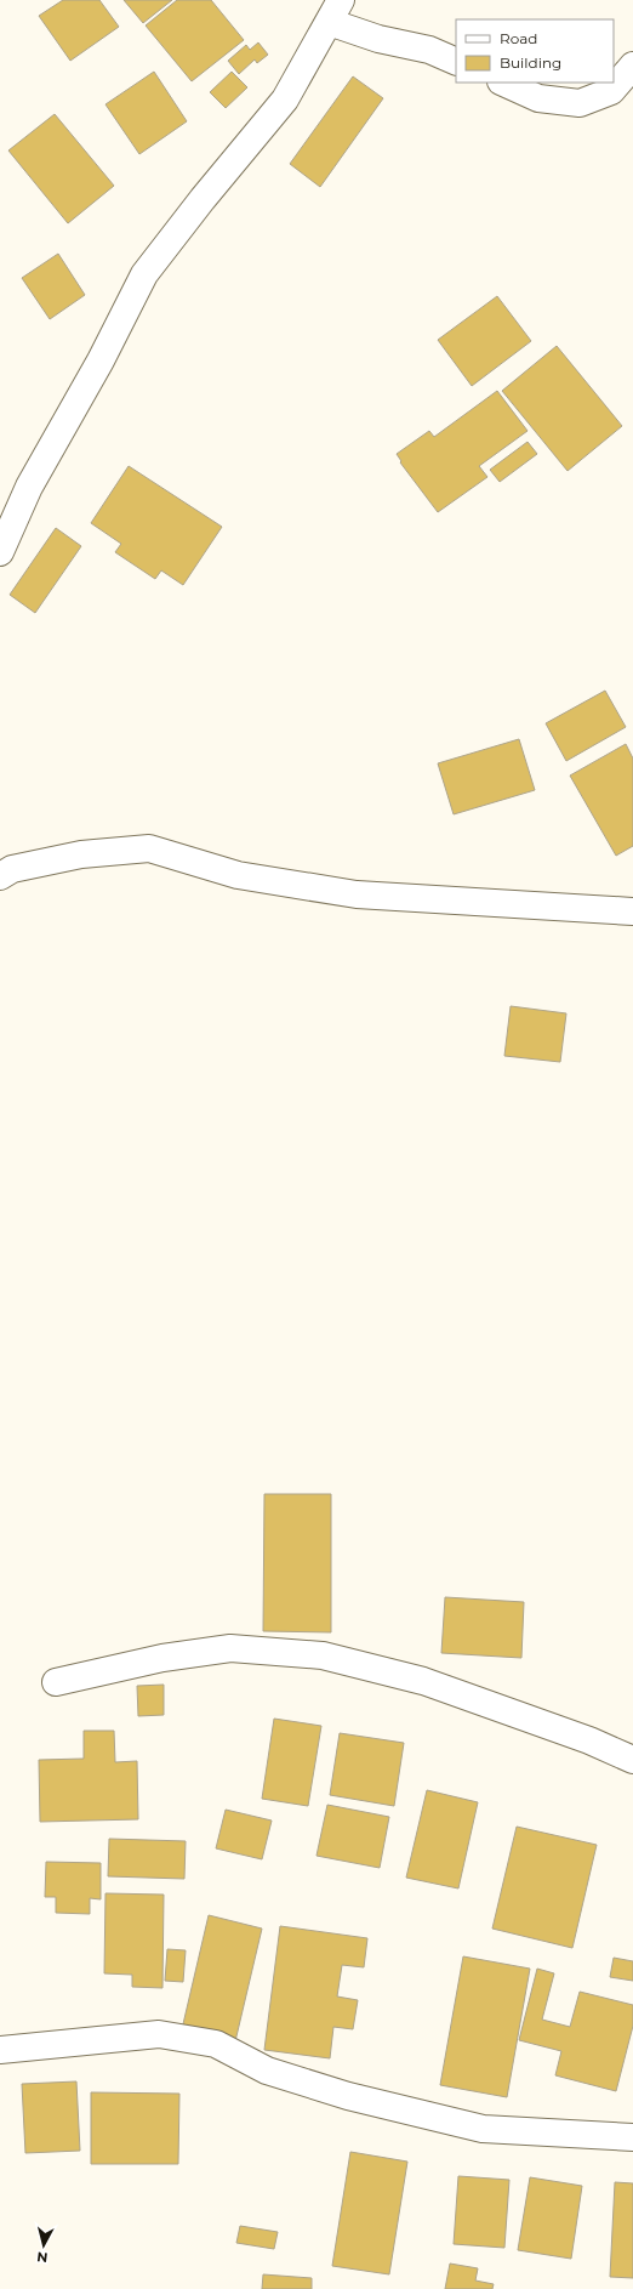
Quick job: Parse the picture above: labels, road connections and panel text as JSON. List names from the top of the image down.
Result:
{
  "legend": ["Road", "Building"],
  "north": "bottom"
}
